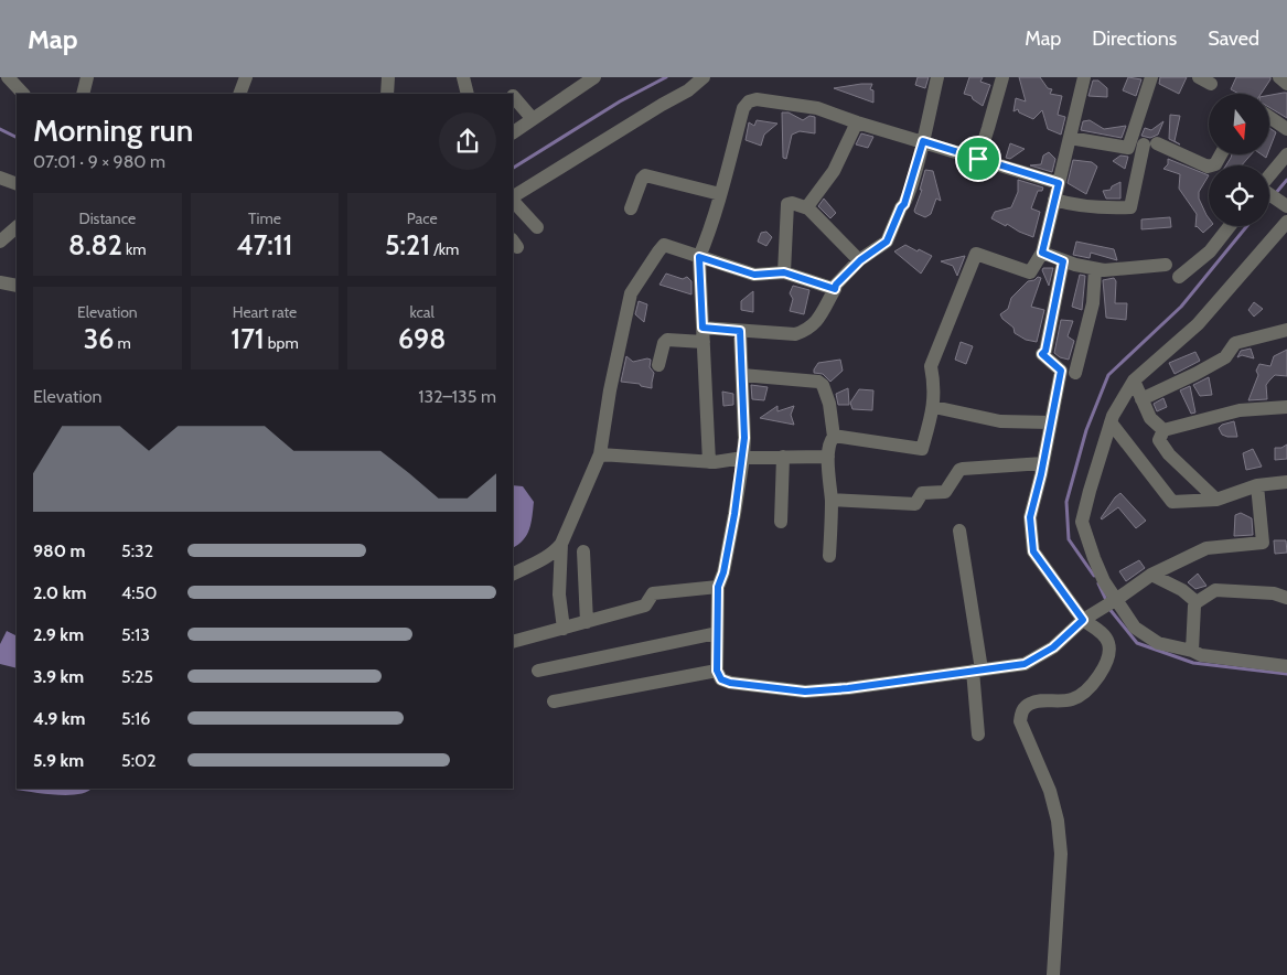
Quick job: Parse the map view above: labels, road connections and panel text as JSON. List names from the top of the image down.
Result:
{
  "north": "bottom",
  "page": {
    "header": "Map",
    "nav": ["Map", "Directions", "Saved"],
    "heading": ["Morning run", "07:01 · 9 × 980 m"],
    "stats": [
      ["Distance", "8.82 km"],
      ["Time", "47:11"],
      ["Pace", "5:21 /km"],
      ["Elevation", "36 m"],
      ["Heart rate", "171 bpm"],
      ["kcal", "698"]
    ],
    "chart": ["Elevation", "132–135 m"],
    "list": [
      {
        "name": "980 m",
        "note": "5:32"
      },
      {
        "name": "2.0 km",
        "note": "4:50"
      },
      {
        "name": "2.9 km",
        "note": "5:13"
      },
      {
        "name": "3.9 km",
        "note": "5:25"
      },
      {
        "name": "4.9 km",
        "note": "5:16"
      },
      {
        "name": "5.9 km",
        "note": "5:02"
      }
    ]
  }
}
